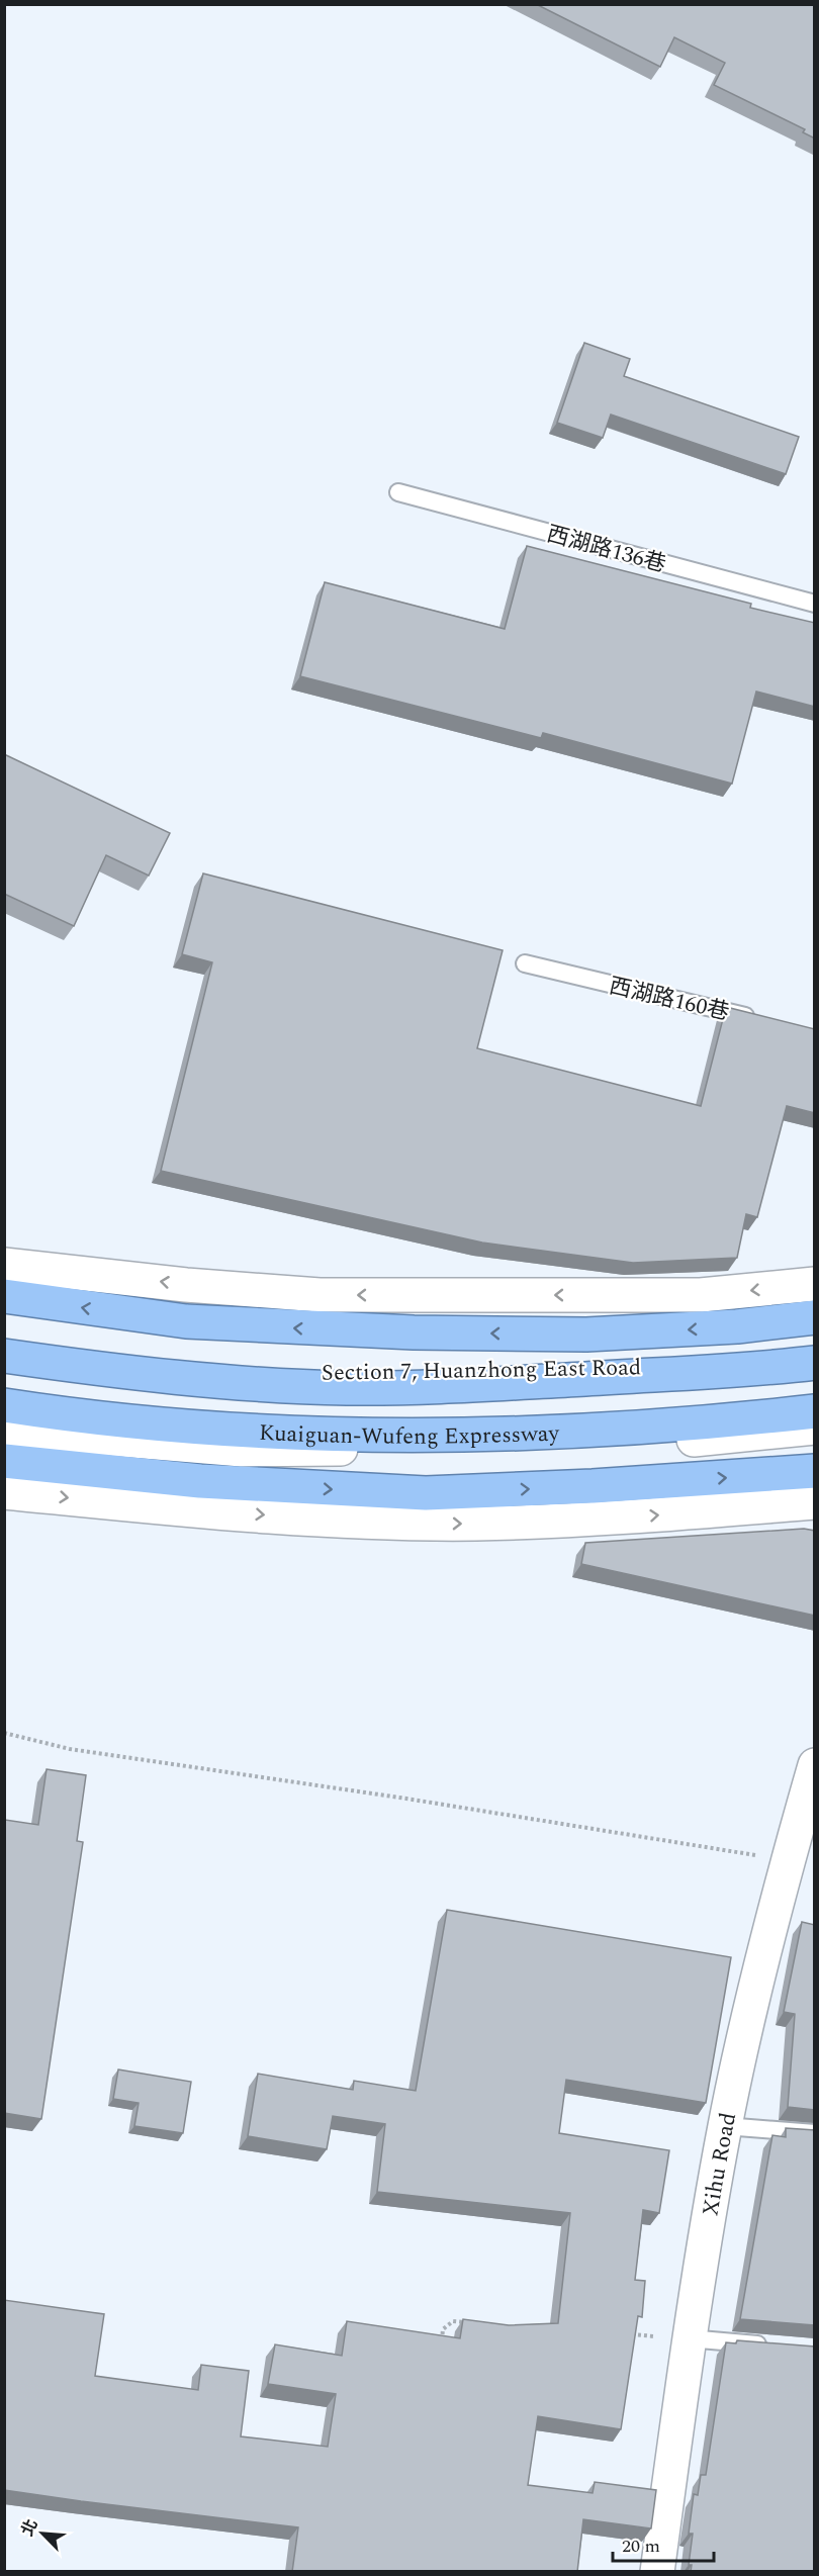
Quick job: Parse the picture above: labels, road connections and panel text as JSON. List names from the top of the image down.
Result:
{
  "streets": {
    "highway": ["Kuaiguan-Wufeng Expressway"],
    "street": ["Section 7, Huanzhong East Road", "Xihu Road"],
    "lane": ["西湖路136巷", "西湖路160巷"]
  },
  "scale_bar": "20 m",
  "north": "top left"
}
